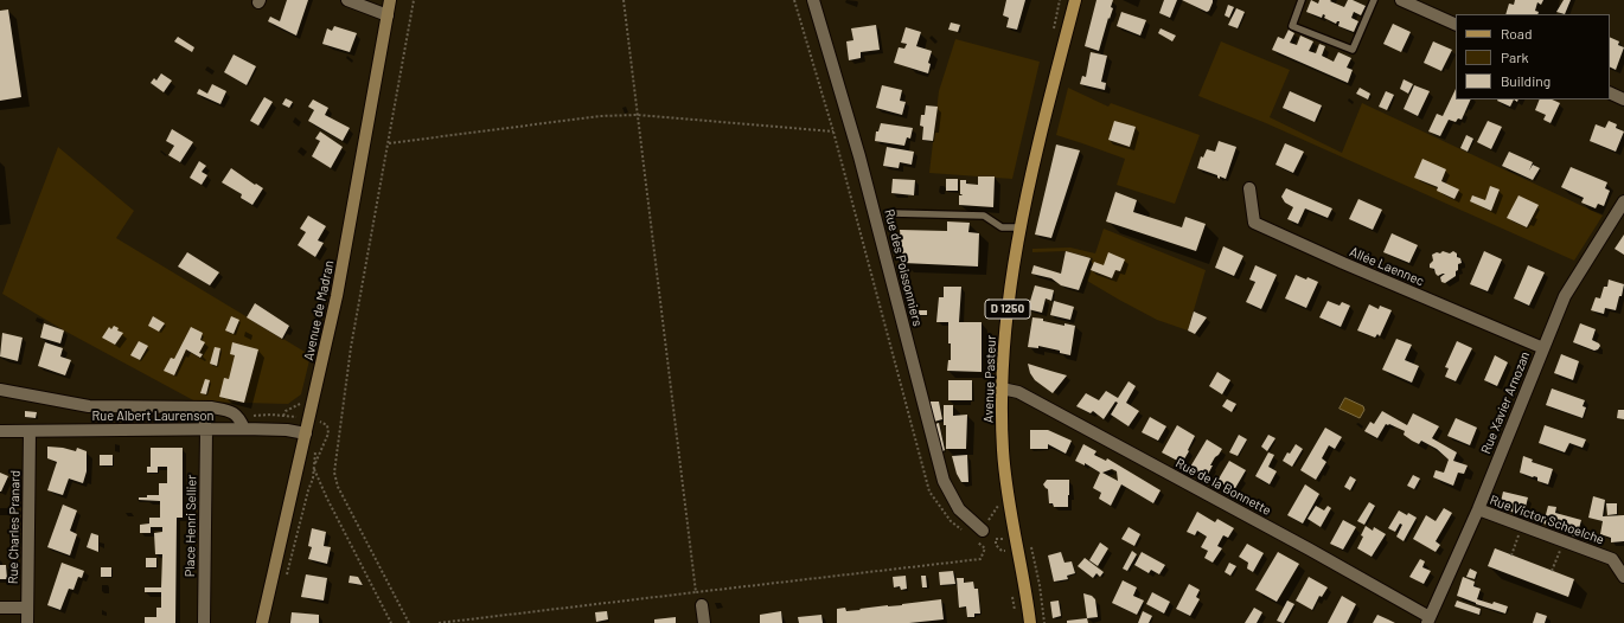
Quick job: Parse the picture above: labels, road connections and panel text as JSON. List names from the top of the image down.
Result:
{
  "streets": {
    "main road": ["D 1250", "Avenue de Madran", "Avenue Pasteur"],
    "street": [
      "Allée Laennec",
      "Rue des Poissonniers",
      "Rue Xavier Arnozan",
      "Rue Albert Laurenson",
      "Rue de la Bonnette",
      "Rue Victor Schoelche",
      "Place Henri Sellier",
      "Rue Charles Pranard"
    ]
  },
  "crossings": [
    ["Allée Laennec", "Rue Xavier Arnozan"],
    ["Avenue de Madran", "Rue Albert Laurenson"],
    ["Avenue Pasteur", "Rue de la Bonnette"],
    ["Rue Xavier Arnozan", "Rue de la Bonnette"],
    ["Rue Xavier Arnozan", "Rue Victor Schoelche"],
    ["Rue Albert Laurenson", "Place Henri Sellier"],
    ["Rue Albert Laurenson", "Rue Charles Pranard"]
  ],
  "legend": ["Road", "Park", "Building"]
}
